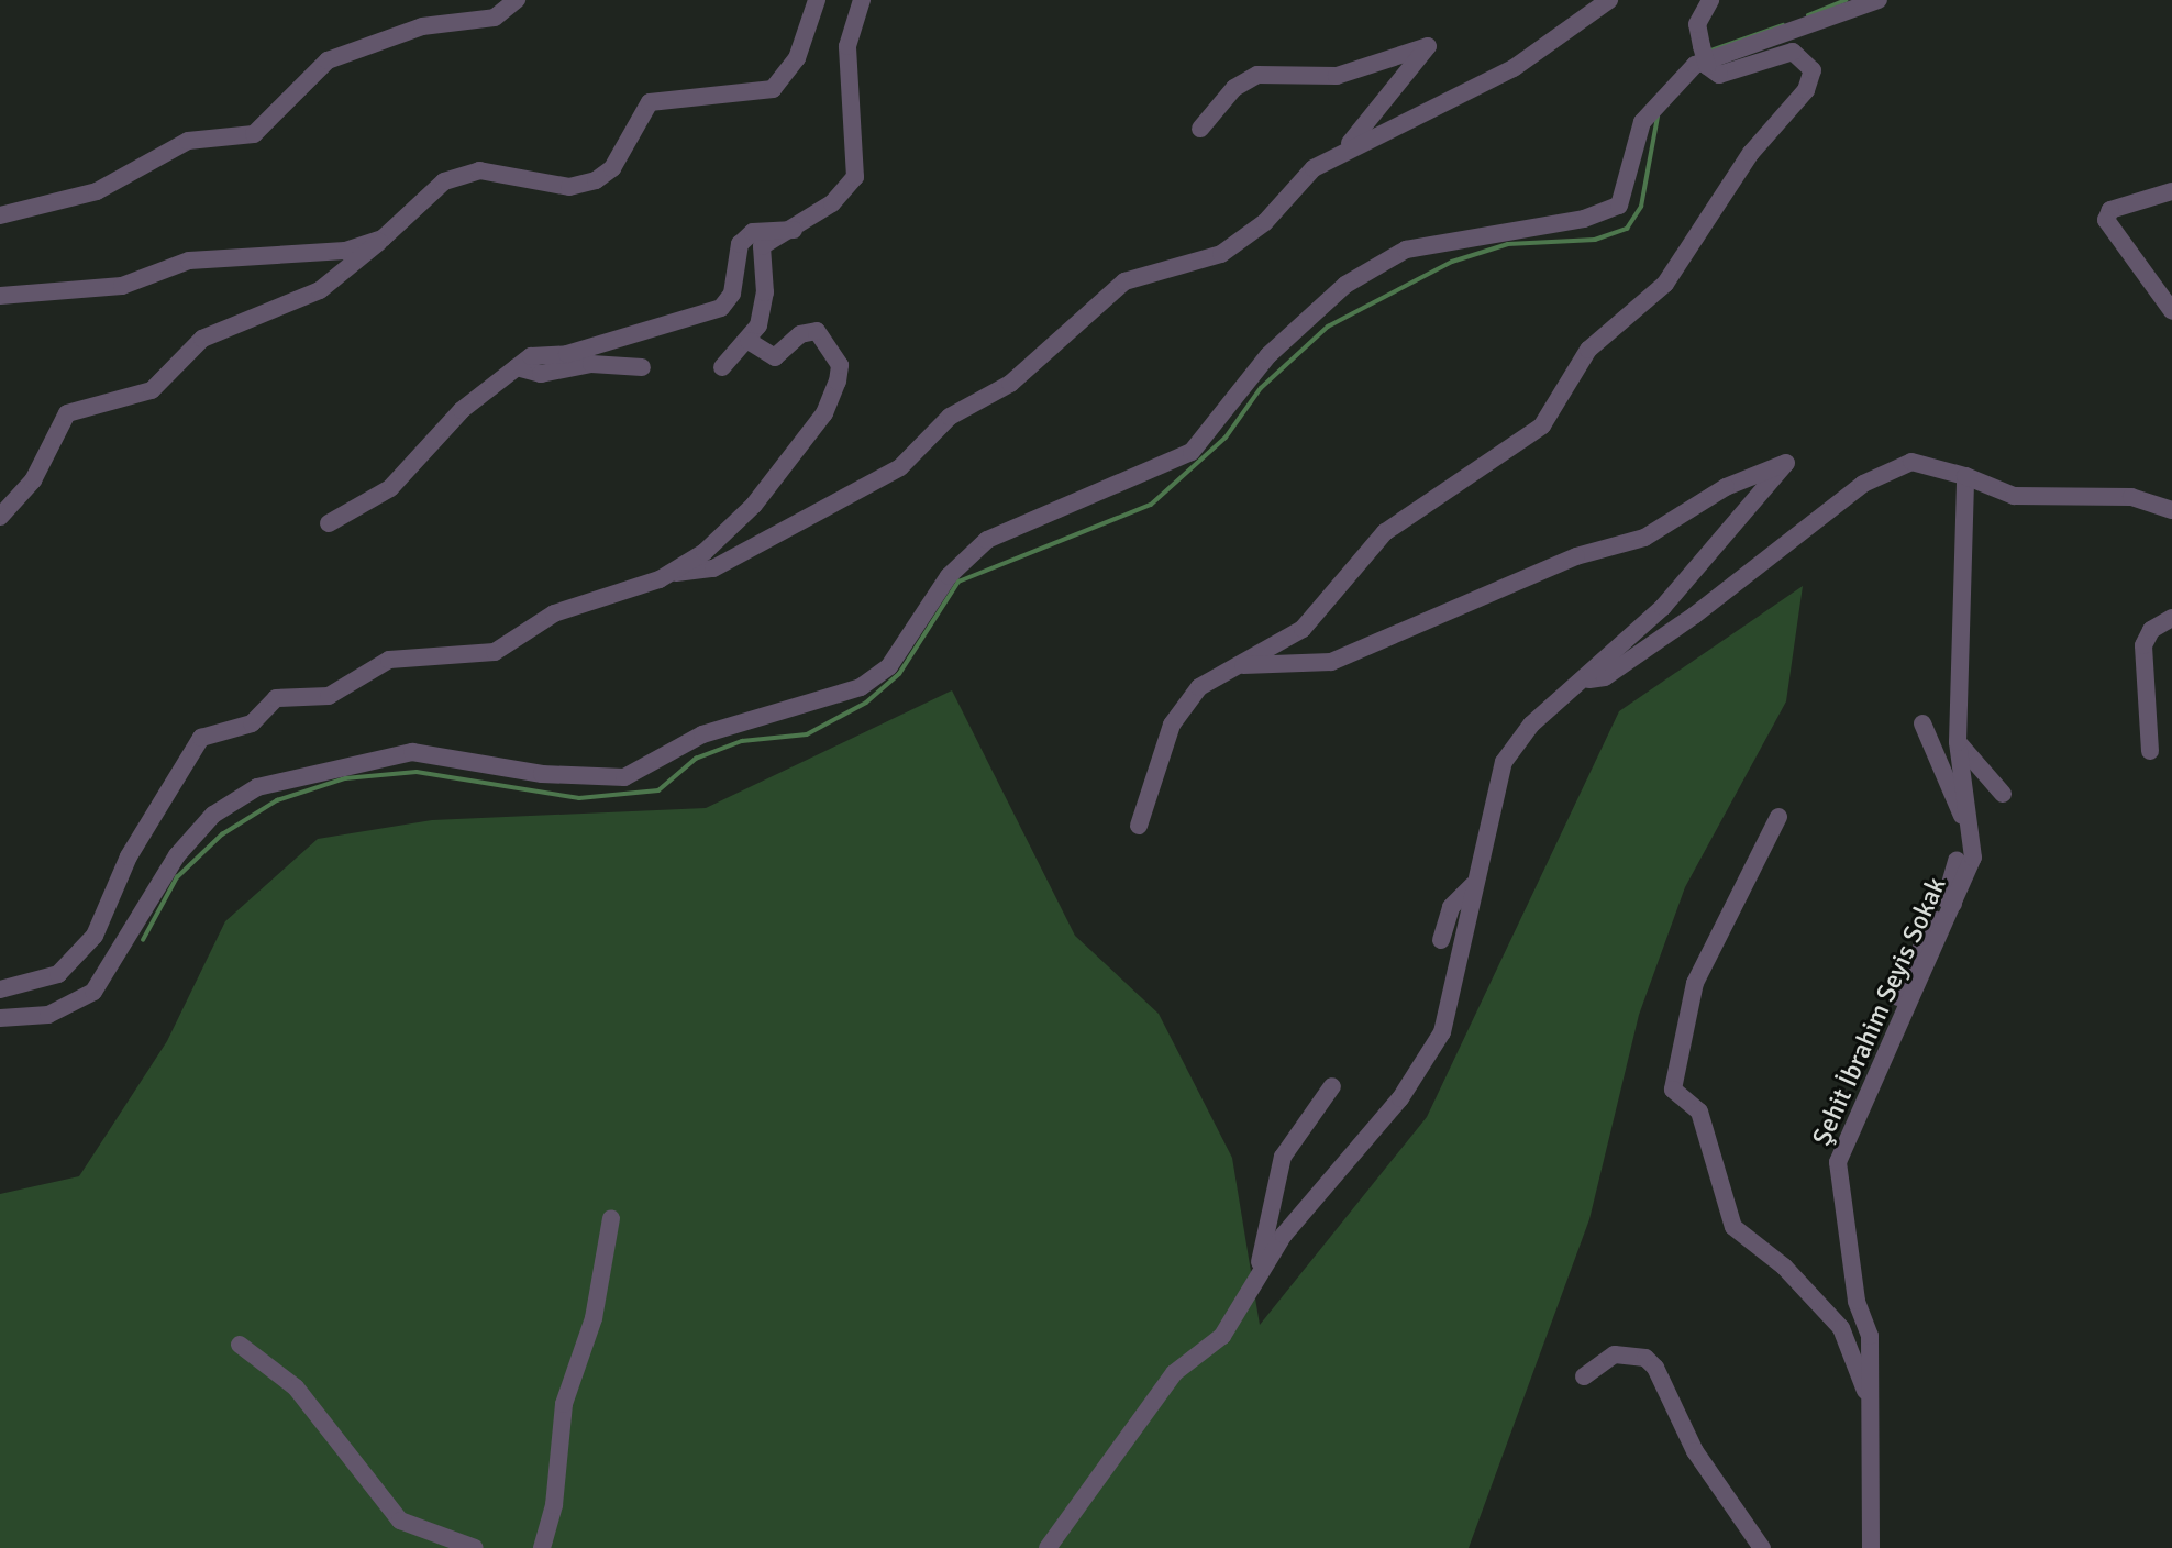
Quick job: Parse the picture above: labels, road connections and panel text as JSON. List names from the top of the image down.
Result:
{
  "streets": {
    "street": ["Şehit İbrahim Seyis Sokak"]
  }
}
